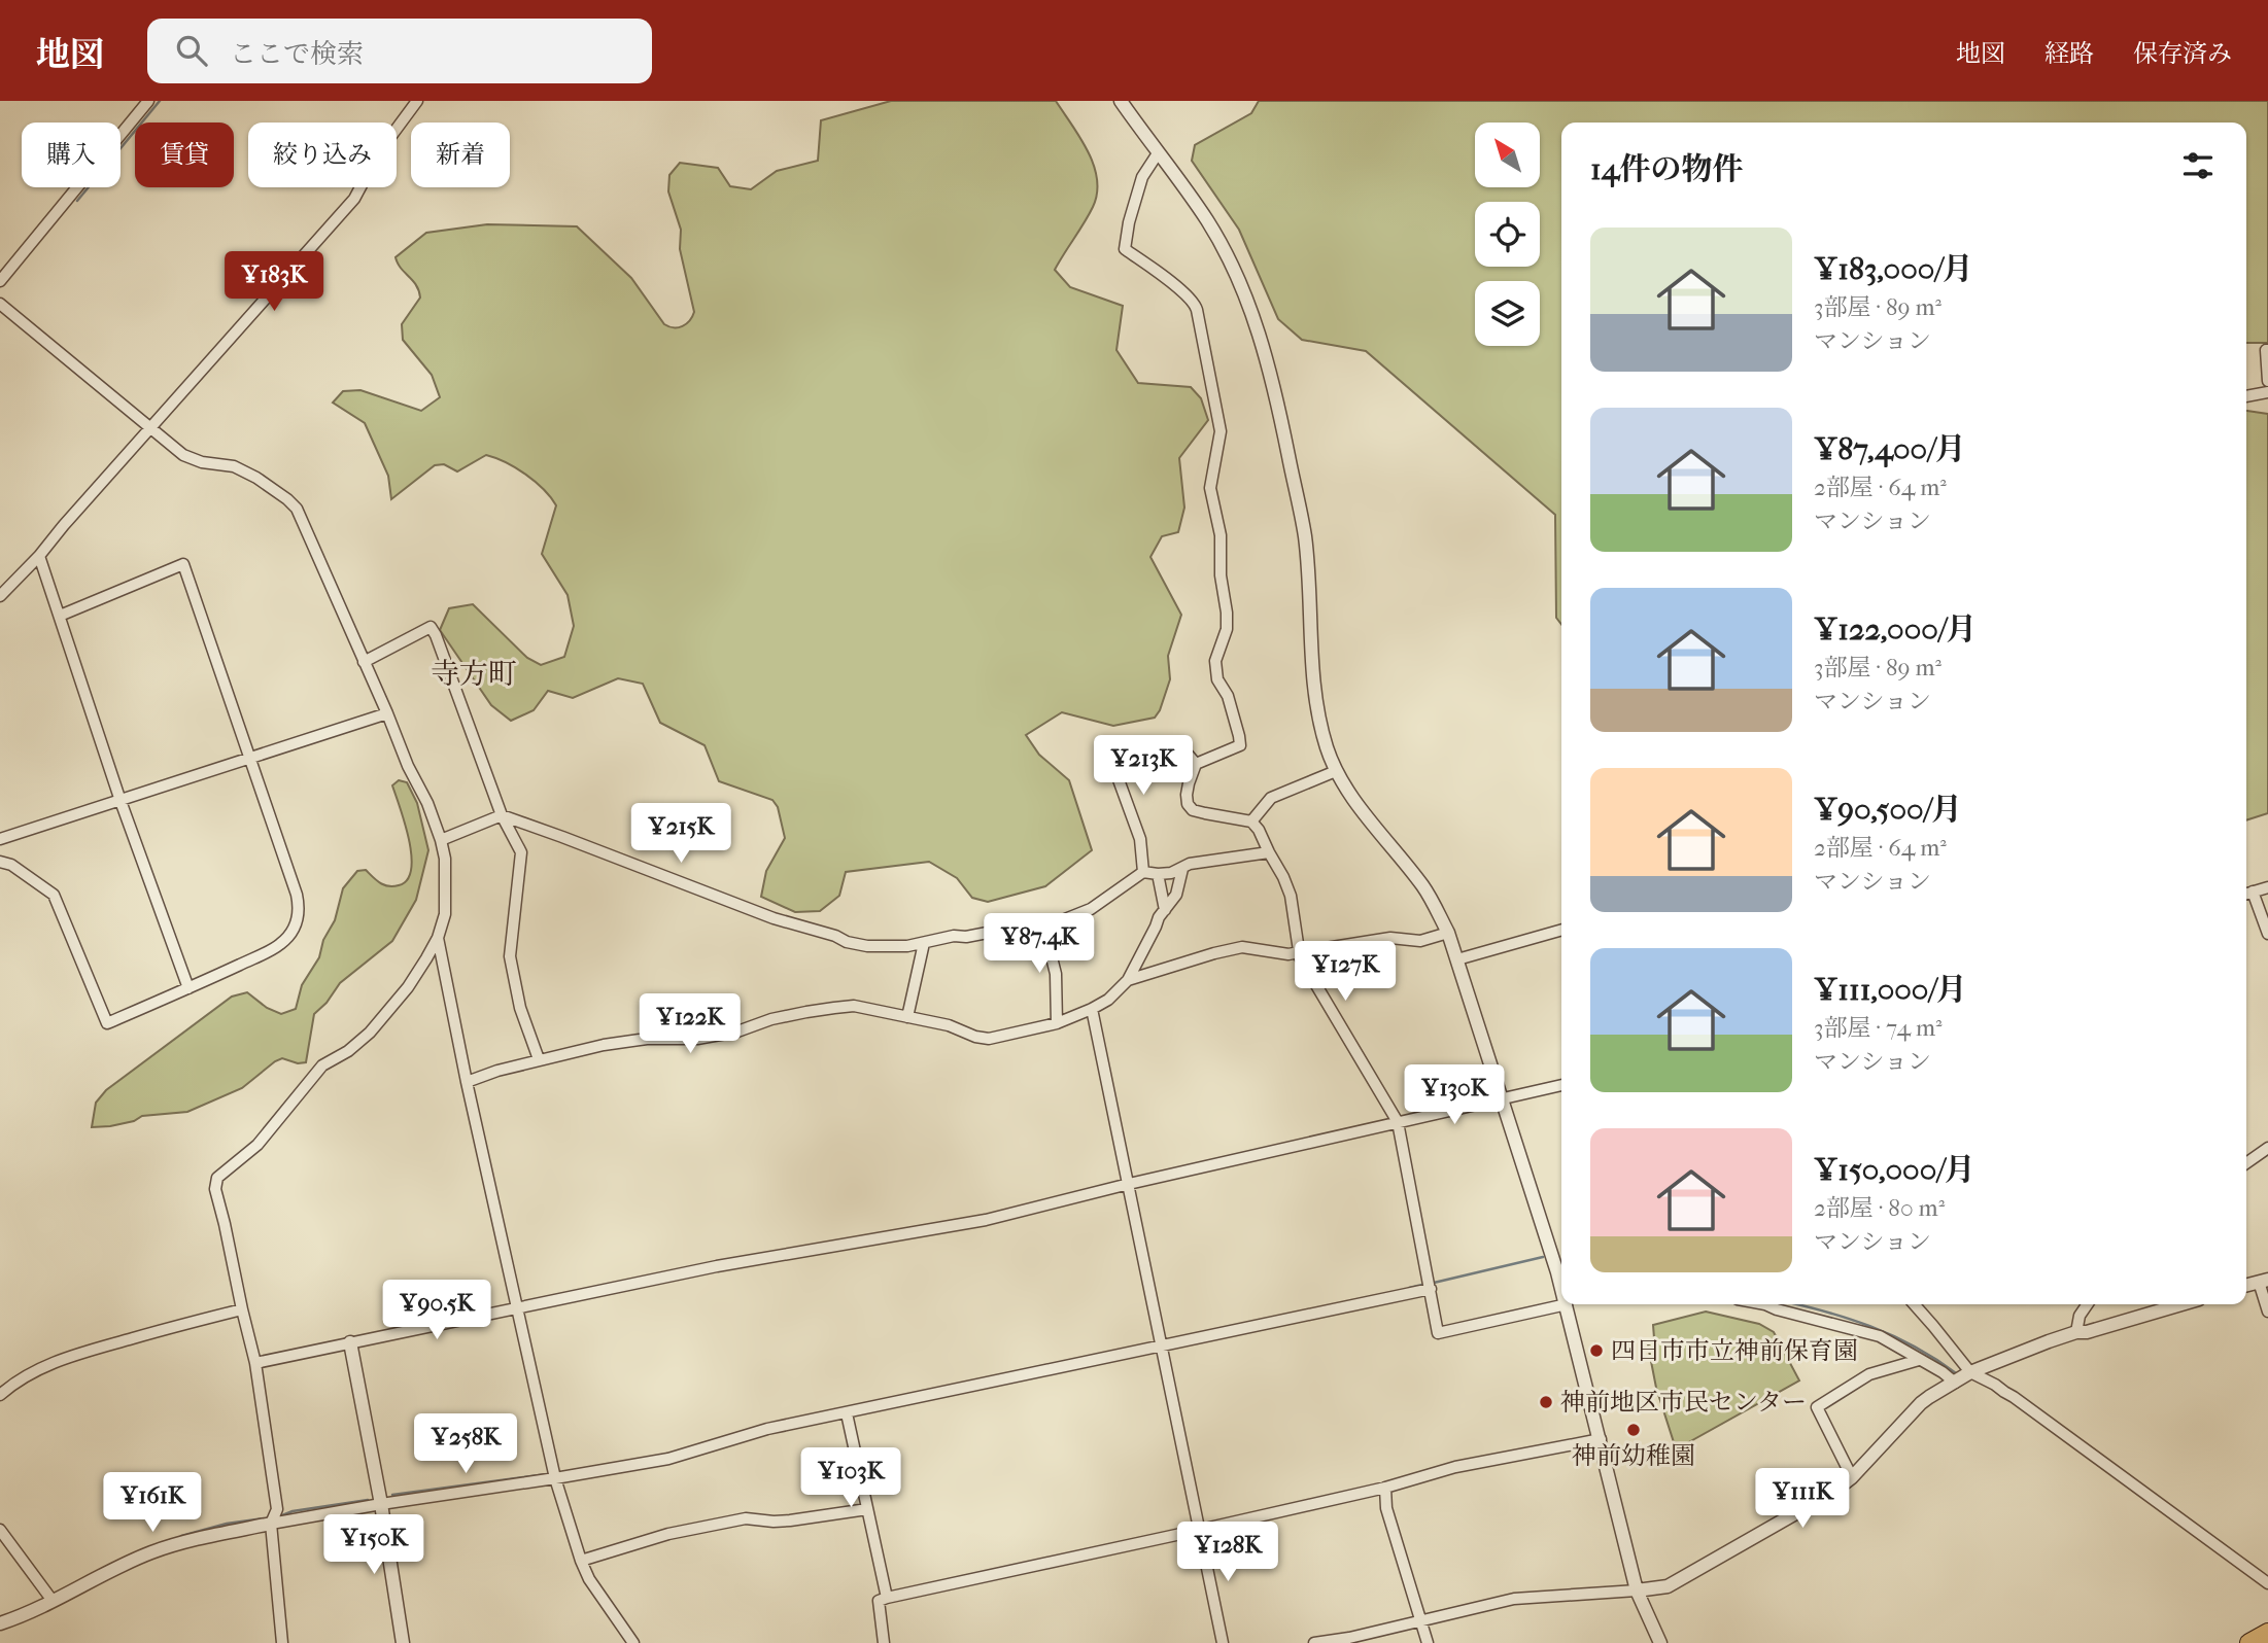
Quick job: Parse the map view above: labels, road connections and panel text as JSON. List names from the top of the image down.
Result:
{
  "districts": ["寺方町"],
  "places": ["四日市市立神前保育園", "神前地区市民センター", "神前幼稚園"],
  "north": "top left",
  "page": {
    "header": "地図",
    "search": "ここで検索",
    "nav": ["地図", "経路", "保存済み"],
    "chip": [
      "購入",
      "賃貸",
      "絞り込み",
      "新着"
    ],
    "heading": "14件の物件",
    "list": [
      {
        "name": "¥183,000/月",
        "note": "3部屋 · 89 m² · マンション"
      },
      {
        "name": "¥87,400/月",
        "note": "2部屋 · 64 m² · マンション"
      },
      {
        "name": "¥122,000/月",
        "note": "3部屋 · 89 m² · マンション"
      },
      {
        "name": "¥90,500/月",
        "note": "2部屋 · 64 m² · マンション"
      },
      {
        "name": "¥111,000/月",
        "note": "3部屋 · 74 m² · マンション"
      },
      {
        "name": "¥150,000/月",
        "note": "2部屋 · 80 m² · マンション"
      }
    ],
    "price": [
      "¥183K",
      "¥213K",
      "¥215K",
      "¥87.4K",
      "¥127K",
      "¥122K",
      "¥130K",
      "¥90.5K",
      "¥258K",
      "¥103K",
      "¥111K",
      "¥161K",
      "¥150K",
      "¥128K"
    ]
  }
}
